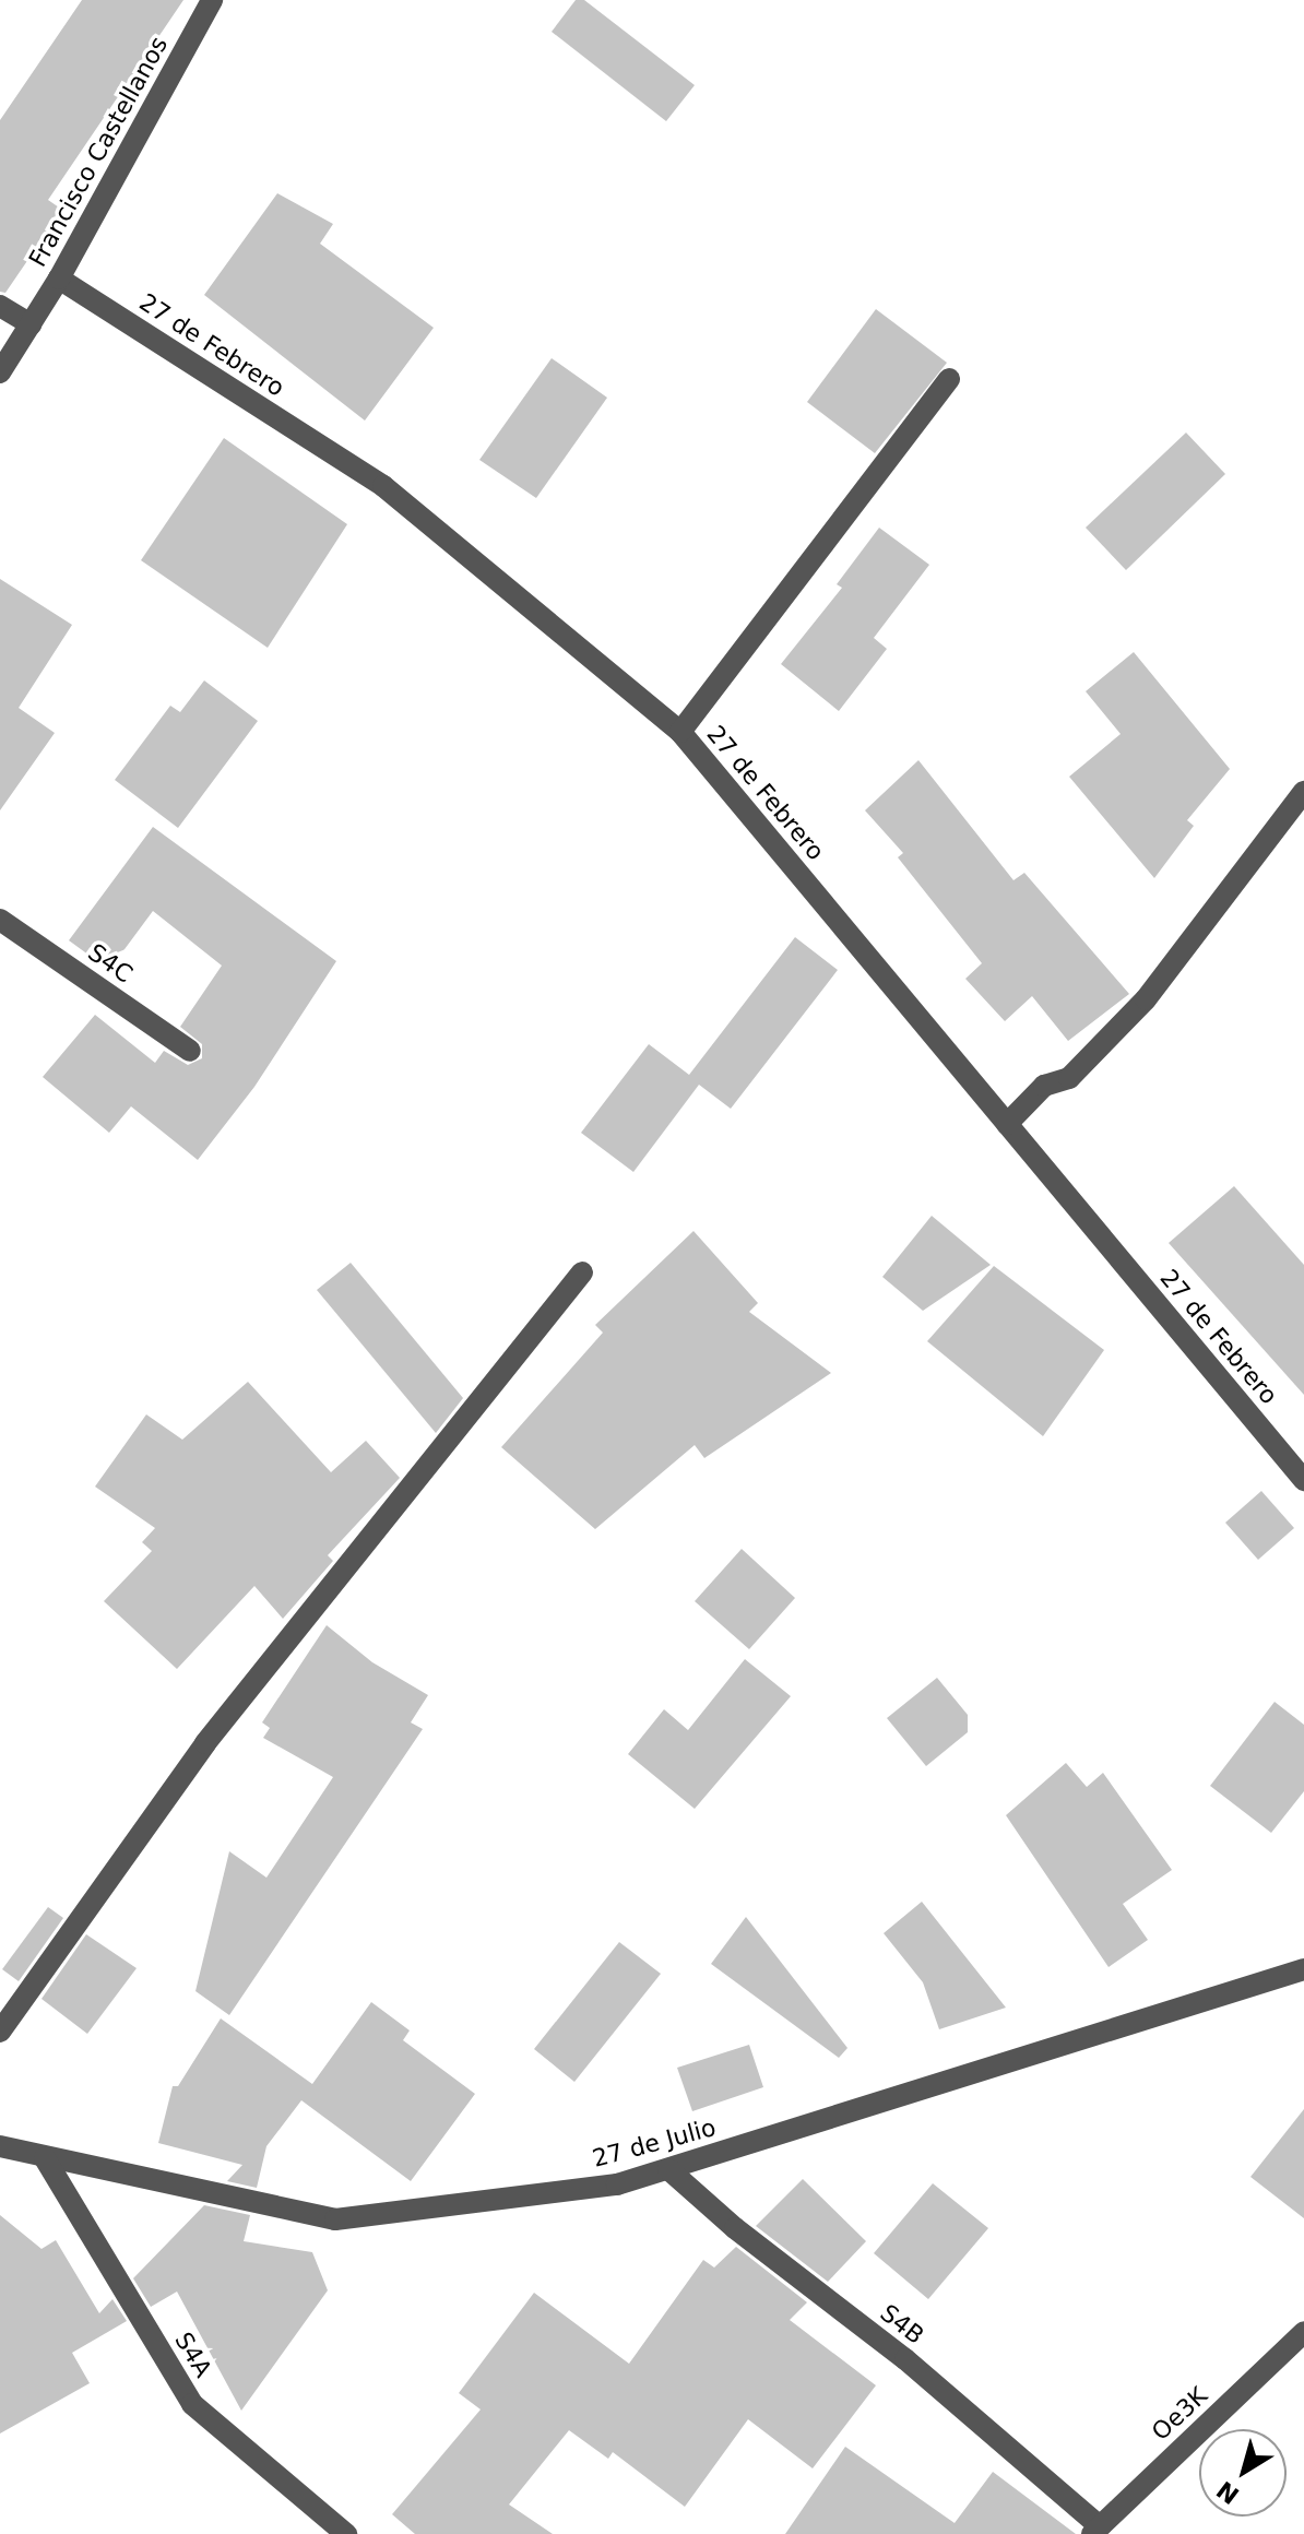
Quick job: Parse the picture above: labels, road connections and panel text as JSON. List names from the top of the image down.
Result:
{
  "streets": {
    "street": [
      "Francisco Castellanos",
      "27 de Febrero",
      "S4C",
      "27 de Julio",
      "S4B",
      "S4A",
      "Oe3K"
    ]
  },
  "crossings": [
    ["Francisco Castellanos", "27 de Febrero"],
    ["27 de Julio", "S4B"],
    ["27 de Julio", "S4A"],
    ["S4B", "Oe3K"]
  ],
  "north": "bottom left"
}
